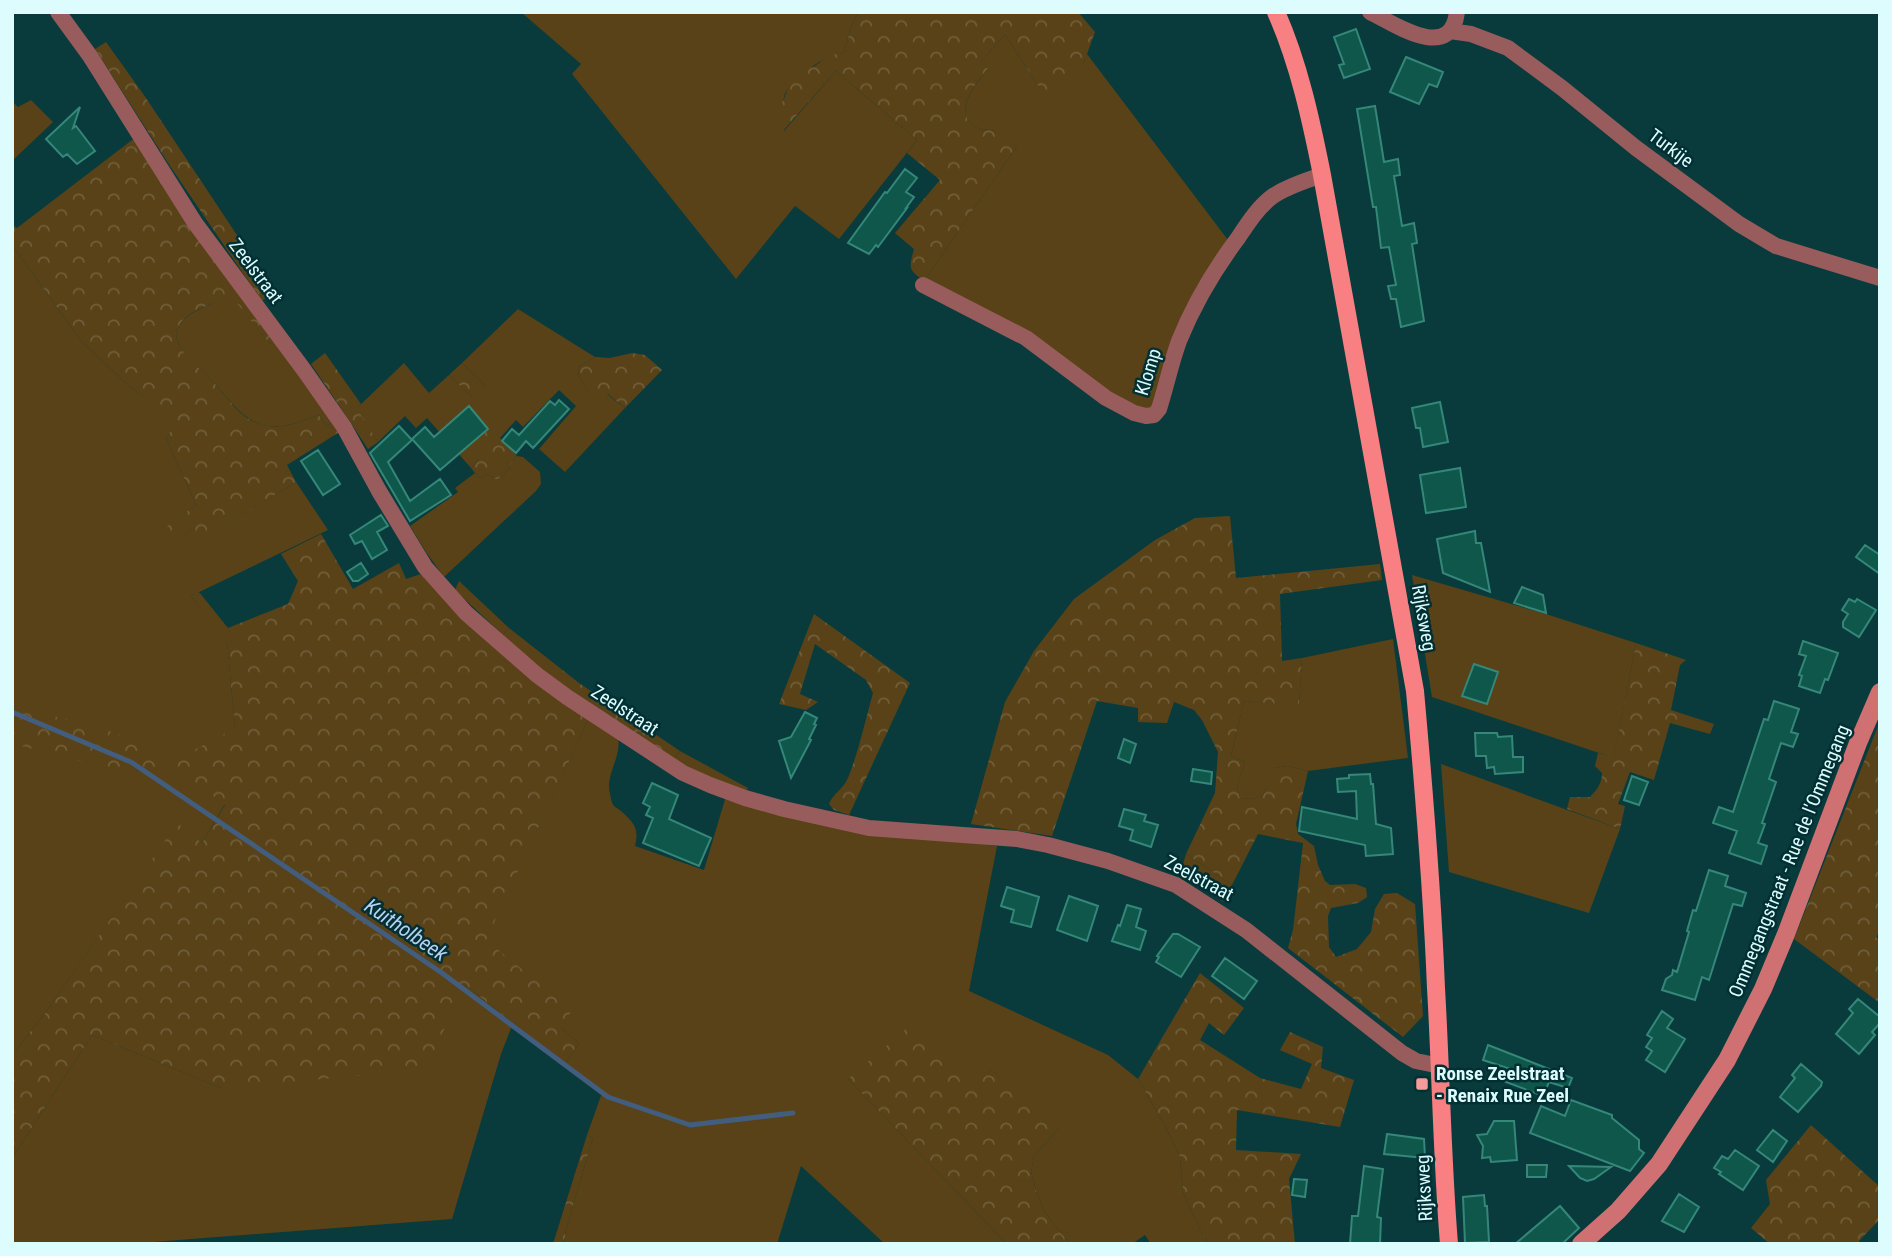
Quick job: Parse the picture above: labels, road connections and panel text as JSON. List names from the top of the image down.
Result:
{
  "streets": {
    "main road": ["Rijksweg", "Ommegangstraat - Rue de l'Ommegang"],
    "street": ["Turkije", "Zeelstraat", "Klomp"]
  },
  "crossings": [
    ["Zeelstraat", "Rijksweg"],
    ["Klomp", "Rijksweg"]
  ],
  "water": ["Kuitholbeek"],
  "places": {
    "transit": ["Ronse Zeelstraat - Renaix Rue Zeel"]
  }
}
